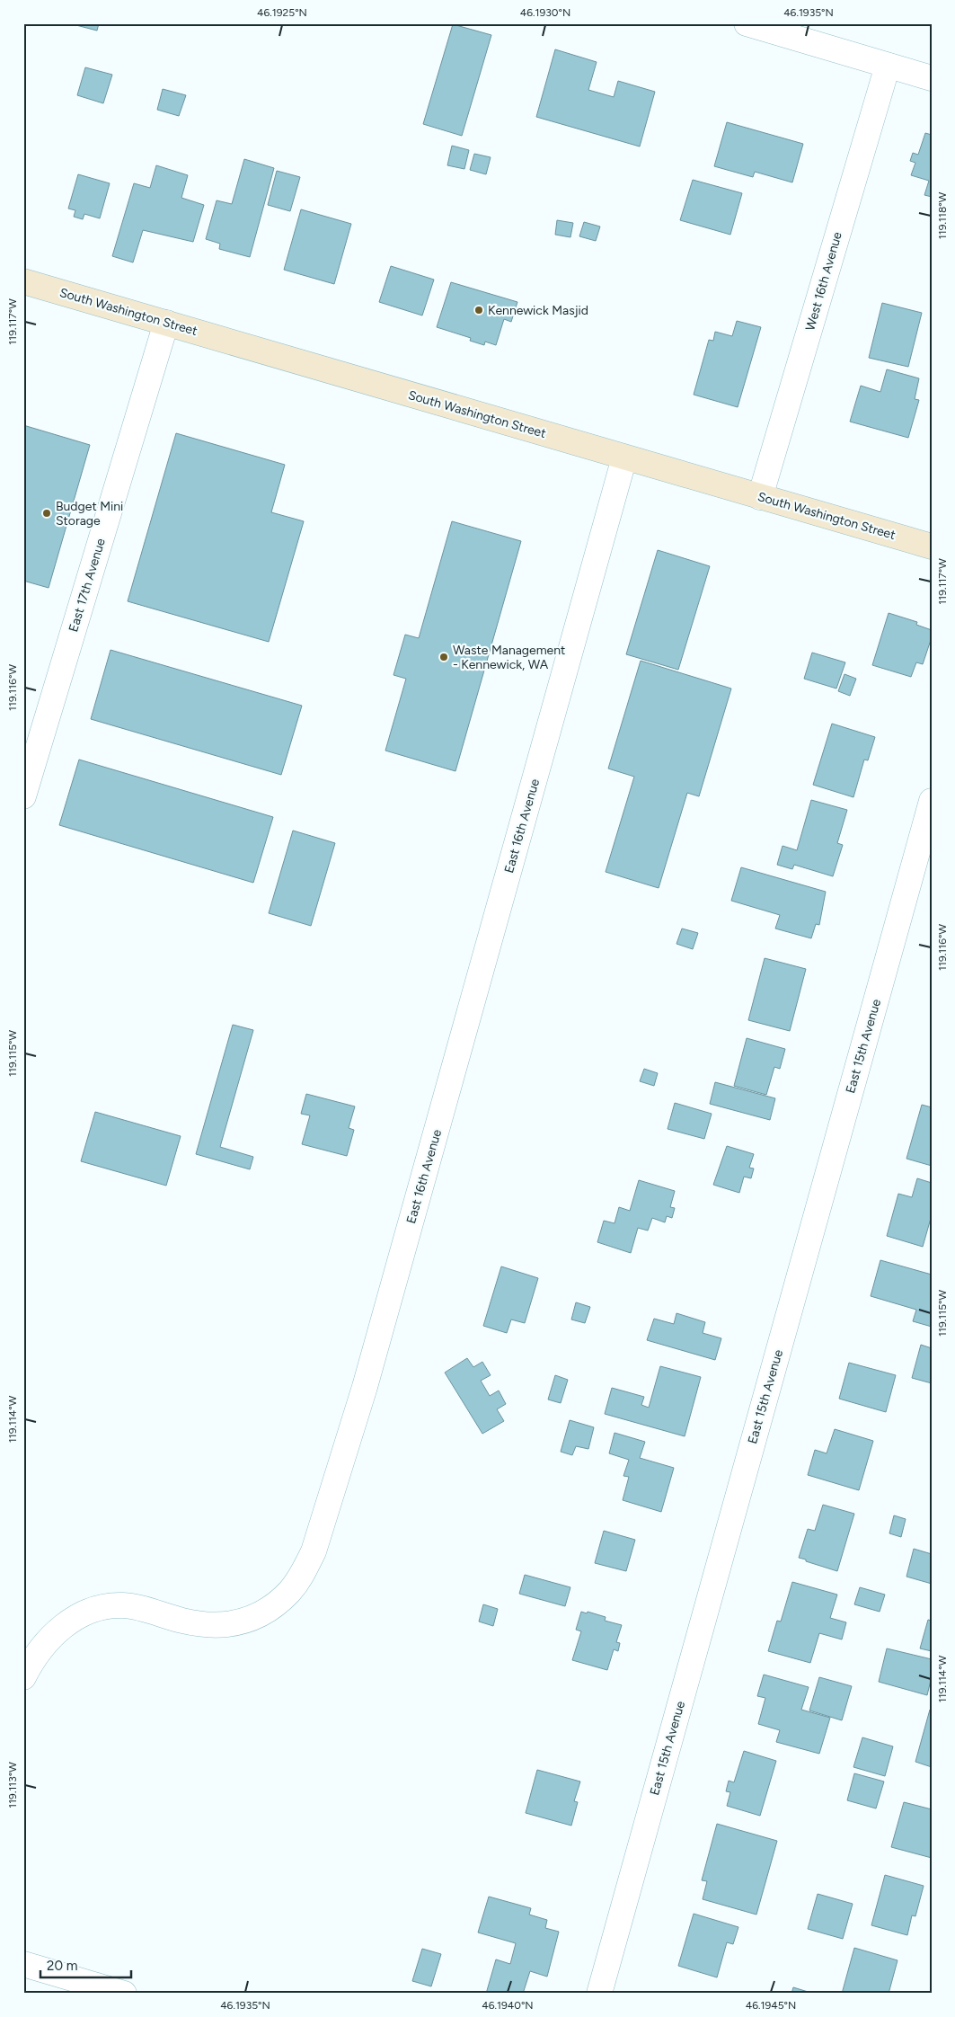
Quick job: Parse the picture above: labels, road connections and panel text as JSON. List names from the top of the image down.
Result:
{
  "streets": {
    "main road": ["South Washington Street"],
    "street": [
      "West 16th Avenue",
      "East 17th Avenue",
      "East 16th Avenue",
      "East 15th Avenue"
    ]
  },
  "crossings": [
    ["West 16th Avenue", "South Washington Street"],
    ["South Washington Street", "East 17th Avenue"],
    ["South Washington Street", "East 16th Avenue"]
  ],
  "places": ["Kennewick Masjid", "Budget Mini Storage", "Waste Management - Kennewick, WA"],
  "scale_bar": "20 m",
  "coordinates": [
    "46.1925°N",
    "46.1930°N",
    "46.1935°N",
    "119.118°W",
    "119.117°W",
    "119.116°W",
    "119.115°W",
    "119.114°W",
    "119.113°W",
    "46.1940°N",
    "46.1945°N"
  ]
}
